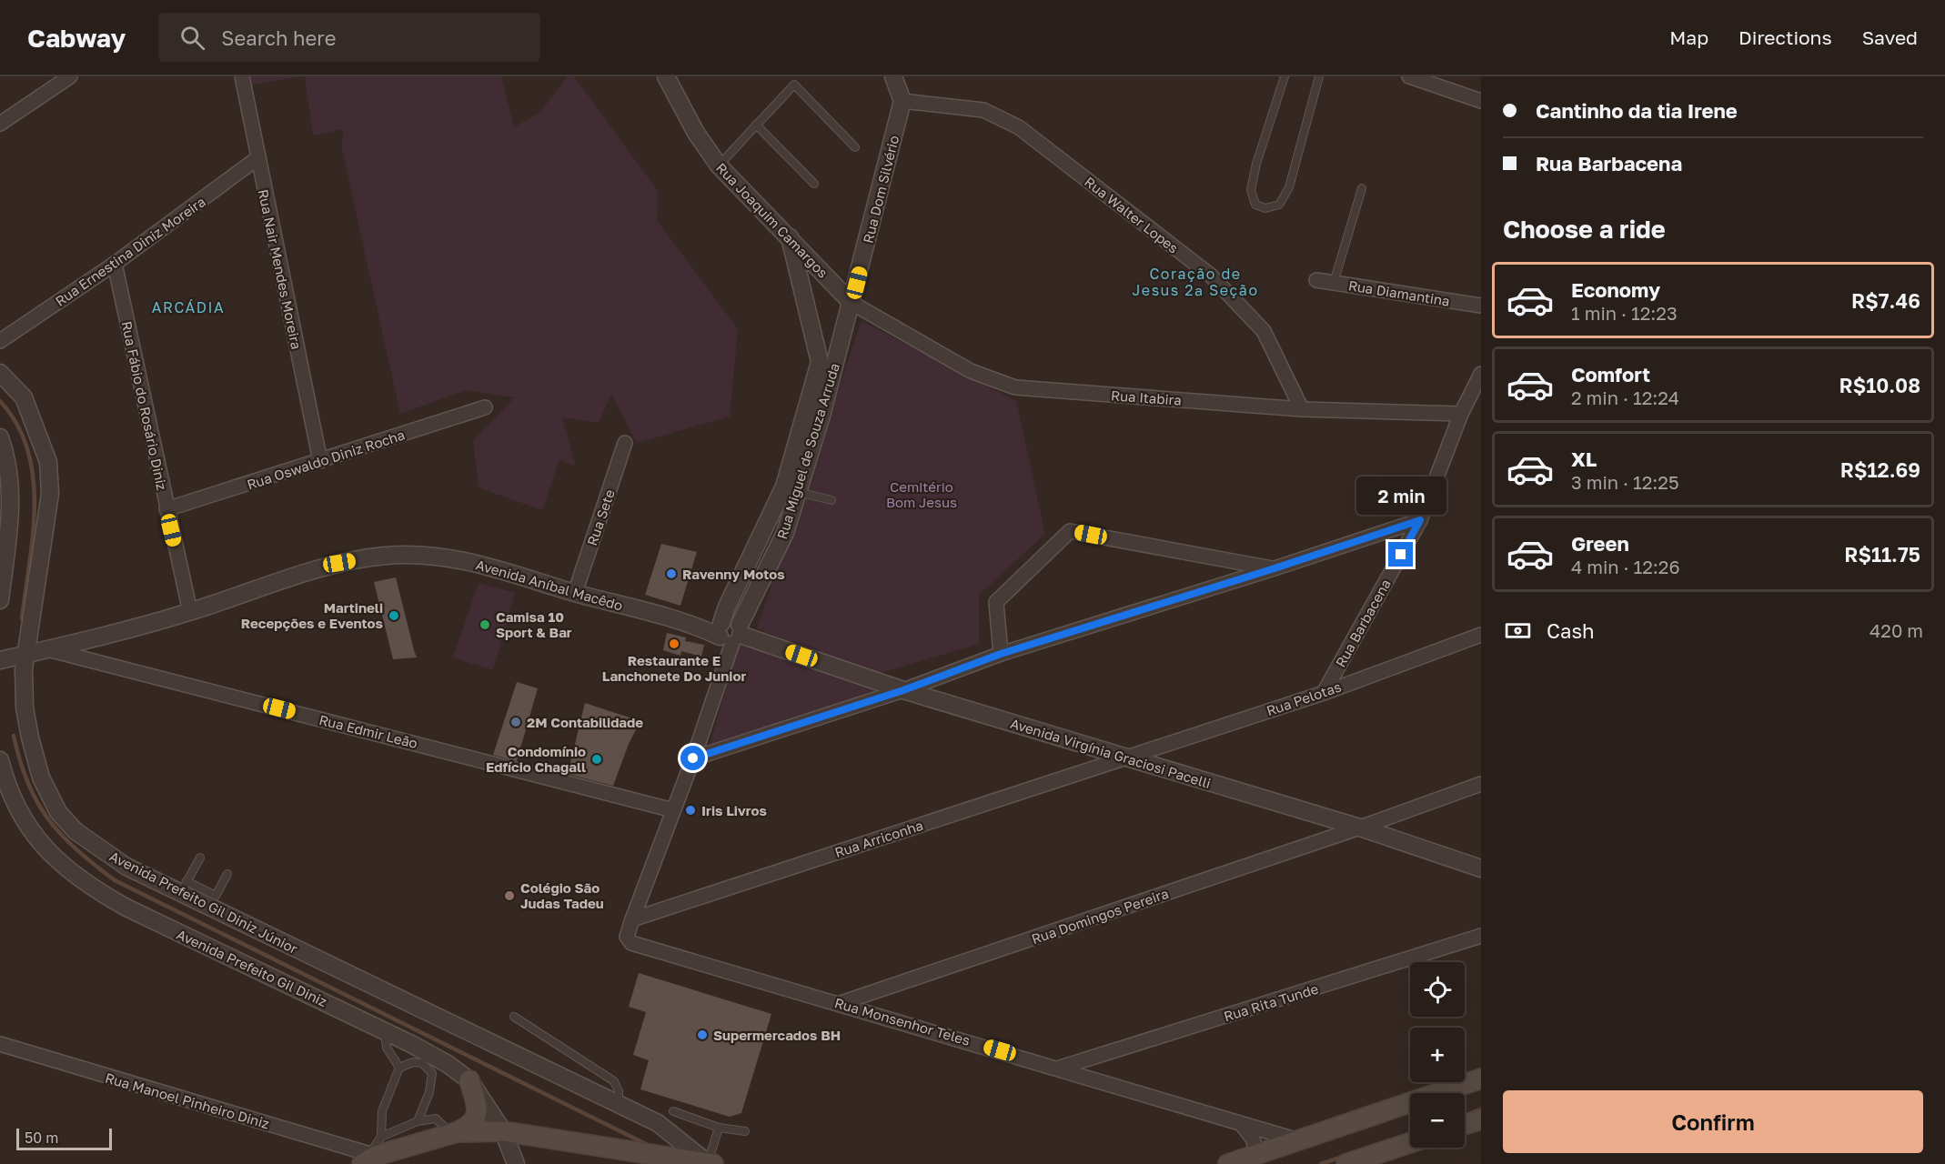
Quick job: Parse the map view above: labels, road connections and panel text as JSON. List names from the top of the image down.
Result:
{
  "streets": {
    "street": [
      "Rua Dom Silvério",
      "Rua Walter Lopes",
      "Rua Joaquim Camargos",
      "Rua Ernestina Diniz Moreira",
      "Rua Nair Mendes Moreira",
      "Rua Diamantina",
      "Rua Itabira",
      "Rua Fábio do Rosário Diniz",
      "Rua Miguel de Souza Arruda",
      "Rua Oswaldo Diniz Rocha",
      "Rua Sete",
      "Avenida Aníbal Macêdo",
      "Rua Barbacena",
      "Rua Pelotas",
      "Rua Edmir Leão",
      "Avenida Virgínia Graciosi Pacelli",
      "Rua Arriconha",
      "Avenida Prefeito Gil Diniz Júnior",
      "Rua Domingos Pereira",
      "Avenida Prefeito Gil Diniz",
      "Rua Rita Tunde",
      "Rua Monsenhor Teles",
      "Rua Manoel Pinheiro Diniz"
    ]
  },
  "crossings": [
    ["Rua Dom Silvério", "Rua Walter Lopes"],
    ["Rua Dom Silvério", "Rua Joaquim Camargos"],
    ["Rua Dom Silvério", "Rua Itabira"],
    ["Rua Dom Silvério", "Rua Miguel de Souza Arruda"],
    ["Rua Walter Lopes", "Rua Itabira"],
    ["Rua Joaquim Camargos", "Rua Itabira"],
    ["Rua Joaquim Camargos", "Rua Miguel de Souza Arruda"],
    ["Rua Ernestina Diniz Moreira", "Rua Nair Mendes Moreira"],
    ["Rua Ernestina Diniz Moreira", "Rua Fábio do Rosário Diniz"],
    ["Rua Nair Mendes Moreira", "Rua Oswaldo Diniz Rocha"],
    ["Rua Itabira", "Rua Miguel de Souza Arruda"],
    ["Rua Itabira", "Rua Barbacena"],
    ["Rua Fábio do Rosário Diniz", "Rua Oswaldo Diniz Rocha"],
    ["Rua Fábio do Rosário Diniz", "Avenida Aníbal Macêdo"],
    ["Rua Miguel de Souza Arruda", "Avenida Aníbal Macêdo"],
    ["Rua Miguel de Souza Arruda", "Rua Edmir Leão"],
    ["Rua Miguel de Souza Arruda", "Avenida Virgínia Graciosi Pacelli"],
    ["Rua Miguel de Souza Arruda", "Rua Arriconha"],
    ["Rua Miguel de Souza Arruda", "Rua Monsenhor Teles"],
    ["Rua Sete", "Avenida Aníbal Macêdo"],
    ["Avenida Aníbal Macêdo", "Rua Edmir Leão"],
    ["Avenida Aníbal Macêdo", "Avenida Virgínia Graciosi Pacelli"],
    ["Rua Barbacena", "Rua Pelotas"],
    ["Rua Pelotas", "Avenida Virgínia Graciosi Pacelli"],
    ["Rua Pelotas", "Rua Arriconha"],
    ["Rua Edmir Leão", "Avenida Prefeito Gil Diniz Júnior"],
    ["Avenida Virgínia Graciosi Pacelli", "Rua Arriconha"],
    ["Avenida Virgínia Graciosi Pacelli", "Rua Domingos Pereira"],
    ["Rua Domingos Pereira", "Rua Monsenhor Teles"],
    ["Rua Rita Tunde", "Rua Monsenhor Teles"]
  ],
  "districts": ["Coração de Jesus 2ª Seção", "ARCÁDIA"],
  "parks": ["Cemitério Bom Jesus"],
  "places": [
    "Ravenny Motos",
    "Martineli Recepções e Eventos",
    "Camisa 10 Sport & Bar",
    "Restaurante E Lanchonete Do Junior",
    "2M Contabilidade",
    "Condomínio Edfício Chagall",
    "Iris Livros",
    "Colégio São Judas Tadeu",
    "Supermercados BH"
  ],
  "scale_bar": "50 m",
  "page": {
    "header": "Cabway",
    "search": "Search here",
    "nav": ["Map", "Directions", "Saved"],
    "banner": ["Cantinho da tia Irene", "Rua Barbacena"],
    "heading": "Choose a ride",
    "list": [
      {
        "name": "Economy",
        "note": "1 min · 12:23",
        "value": "R$7.46"
      },
      {
        "name": "Comfort",
        "note": "2 min · 12:24",
        "value": "R$10.08"
      },
      {
        "name": "XL",
        "note": "3 min · 12:25",
        "value": "R$12.69"
      },
      {
        "name": "Green",
        "note": "4 min · 12:26",
        "value": "R$11.75"
      }
    ],
    "bubble": "2 min",
    "pay": ["Cash", "420 m"],
    "map_buttons": ["+", "−"],
    "buttons": "Confirm",
    "scale": "50 m"
  }
}
